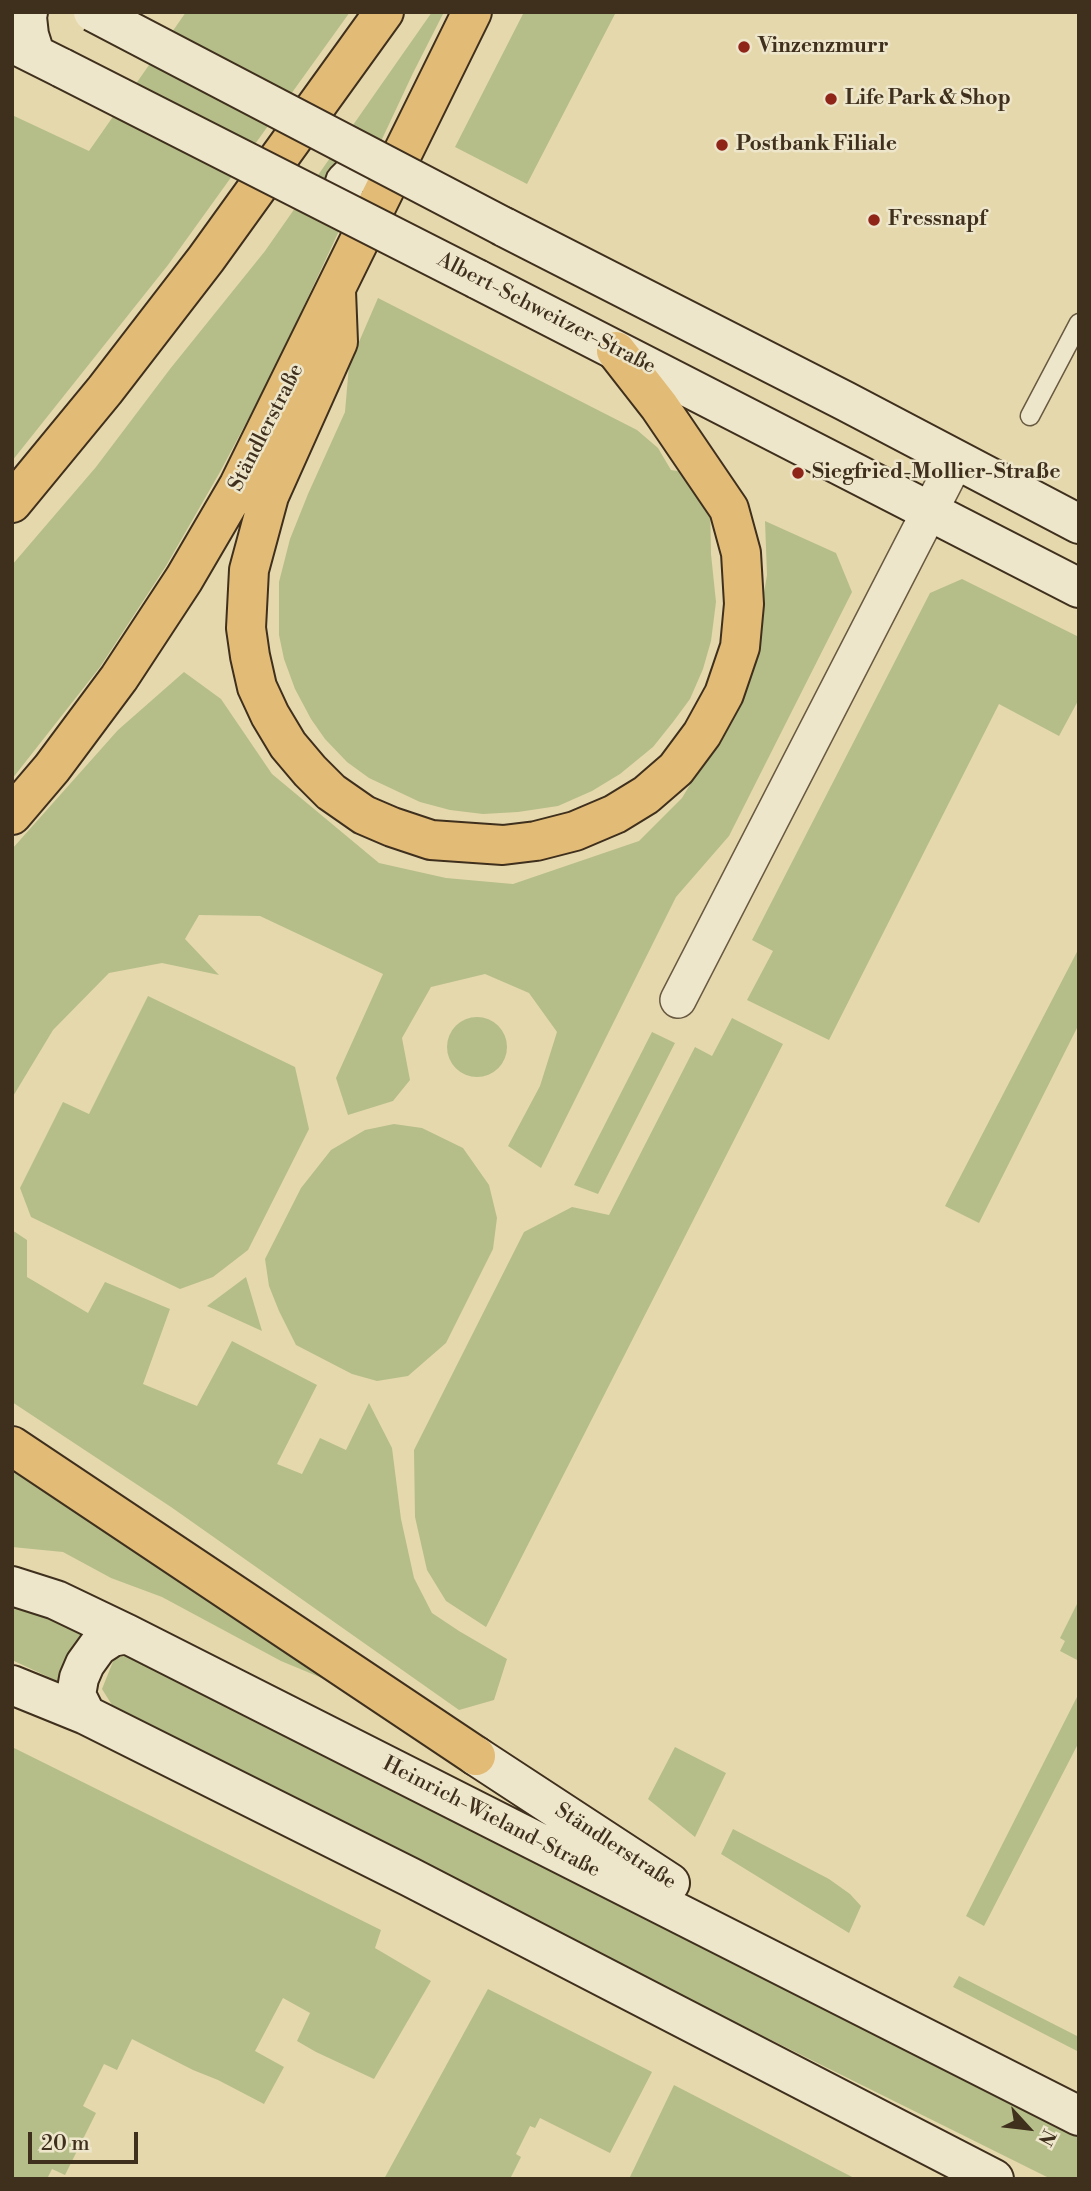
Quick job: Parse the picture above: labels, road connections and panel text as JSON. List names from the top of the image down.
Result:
{
  "streets": {
    "highway": ["Ständlerstraße"],
    "main road": ["Albert-Schweitzer-Straße", "Heinrich-Wieland-Straße"]
  },
  "crossings": [
    ["Ständlerstraße", "Heinrich-Wieland-Straße"]
  ],
  "places": [
    "Vinzenzmurr",
    "Life Park & Shop",
    "Postbank Filiale",
    "Fressnapf",
    "Siegfried-Mollier-Straße"
  ],
  "scale_bar": "20 m",
  "north": "bottom right"
}
